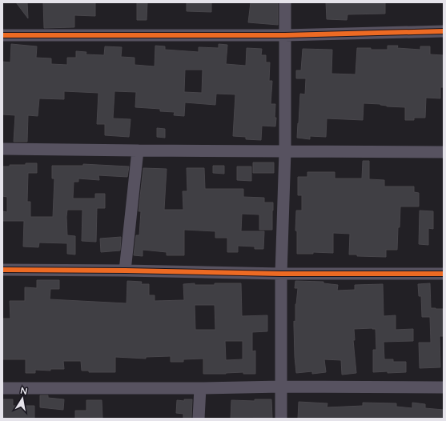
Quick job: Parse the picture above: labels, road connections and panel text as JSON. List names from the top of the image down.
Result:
{
  "north": "top"
}
